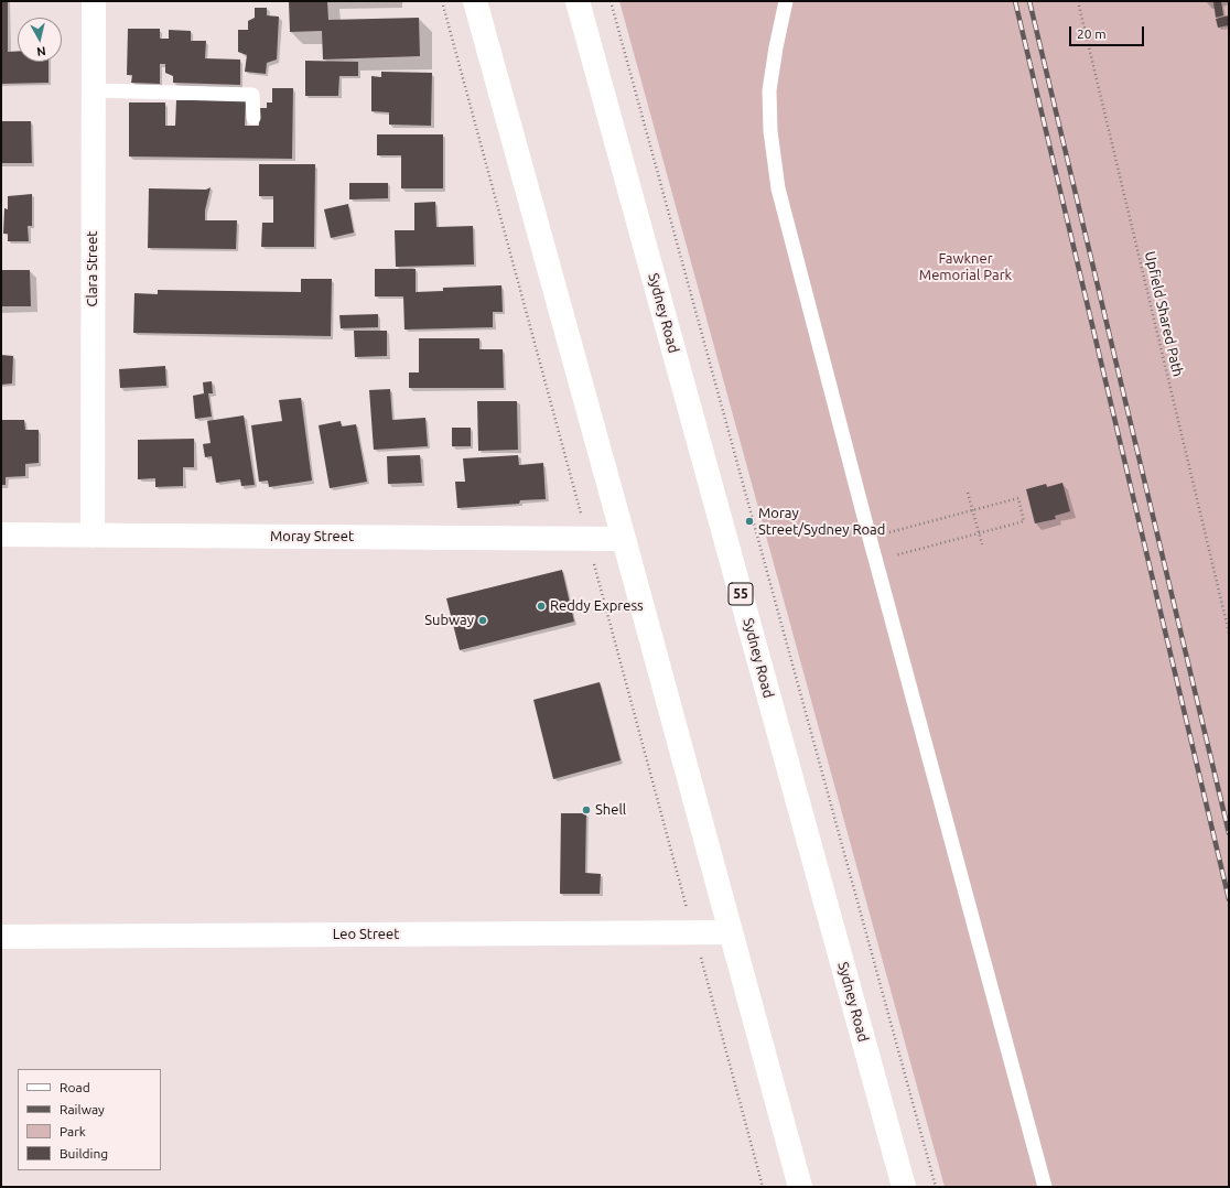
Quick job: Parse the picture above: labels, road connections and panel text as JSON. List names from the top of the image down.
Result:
{
  "streets": {
    "main road": [
      "Clara Street",
      "Sydney Road",
      "Moray Street",
      "55",
      "Leo Street"
    ],
    "path": ["Upfield Shared Path"]
  },
  "crossings": [
    ["Clara Street", "Moray Street"]
  ],
  "parks": ["Fawkner Memorial Park"],
  "places": [
    "Moray Street/Sydney Road",
    "Reddy Express",
    "Subway",
    "Shell"
  ],
  "legend": [
    "Road",
    "Railway",
    "Park",
    "Building"
  ],
  "scale_bar": "20 m",
  "north": "bottom"
}
